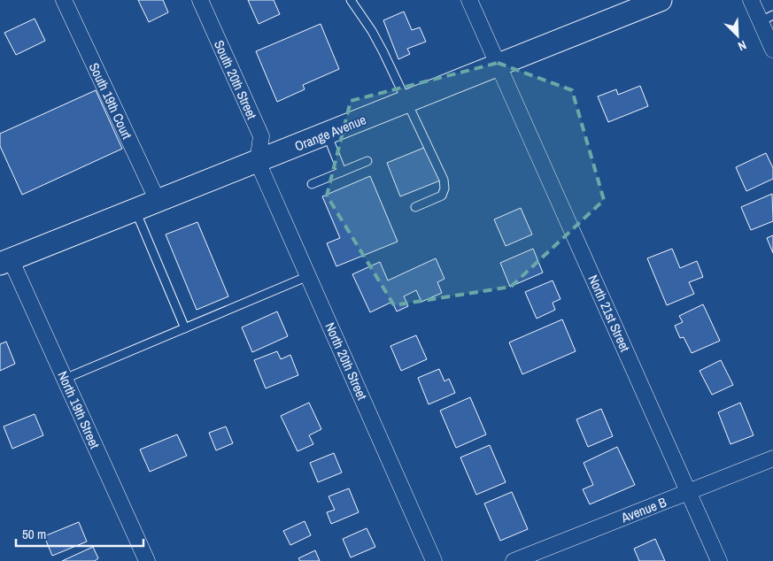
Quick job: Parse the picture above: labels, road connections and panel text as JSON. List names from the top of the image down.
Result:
{
  "streets": {
    "main road": ["Orange Avenue"],
    "street": [
      "South 20th Street",
      "South 19th Court",
      "North 21st Street",
      "North 20th Street",
      "North 19th Street",
      "Avenue B"
    ]
  },
  "crossings": [
    ["South 20th Street", "Orange Avenue"],
    ["South 20th Street", "North 20th Street"],
    ["South 19th Court", "Orange Avenue"],
    ["Orange Avenue", "North 21st Street"],
    ["Orange Avenue", "North 20th Street"],
    ["Orange Avenue", "North 19th Street"],
    ["North 21st Street", "Avenue B"]
  ],
  "scale_bar": "50 m",
  "north": "bottom right"
}
